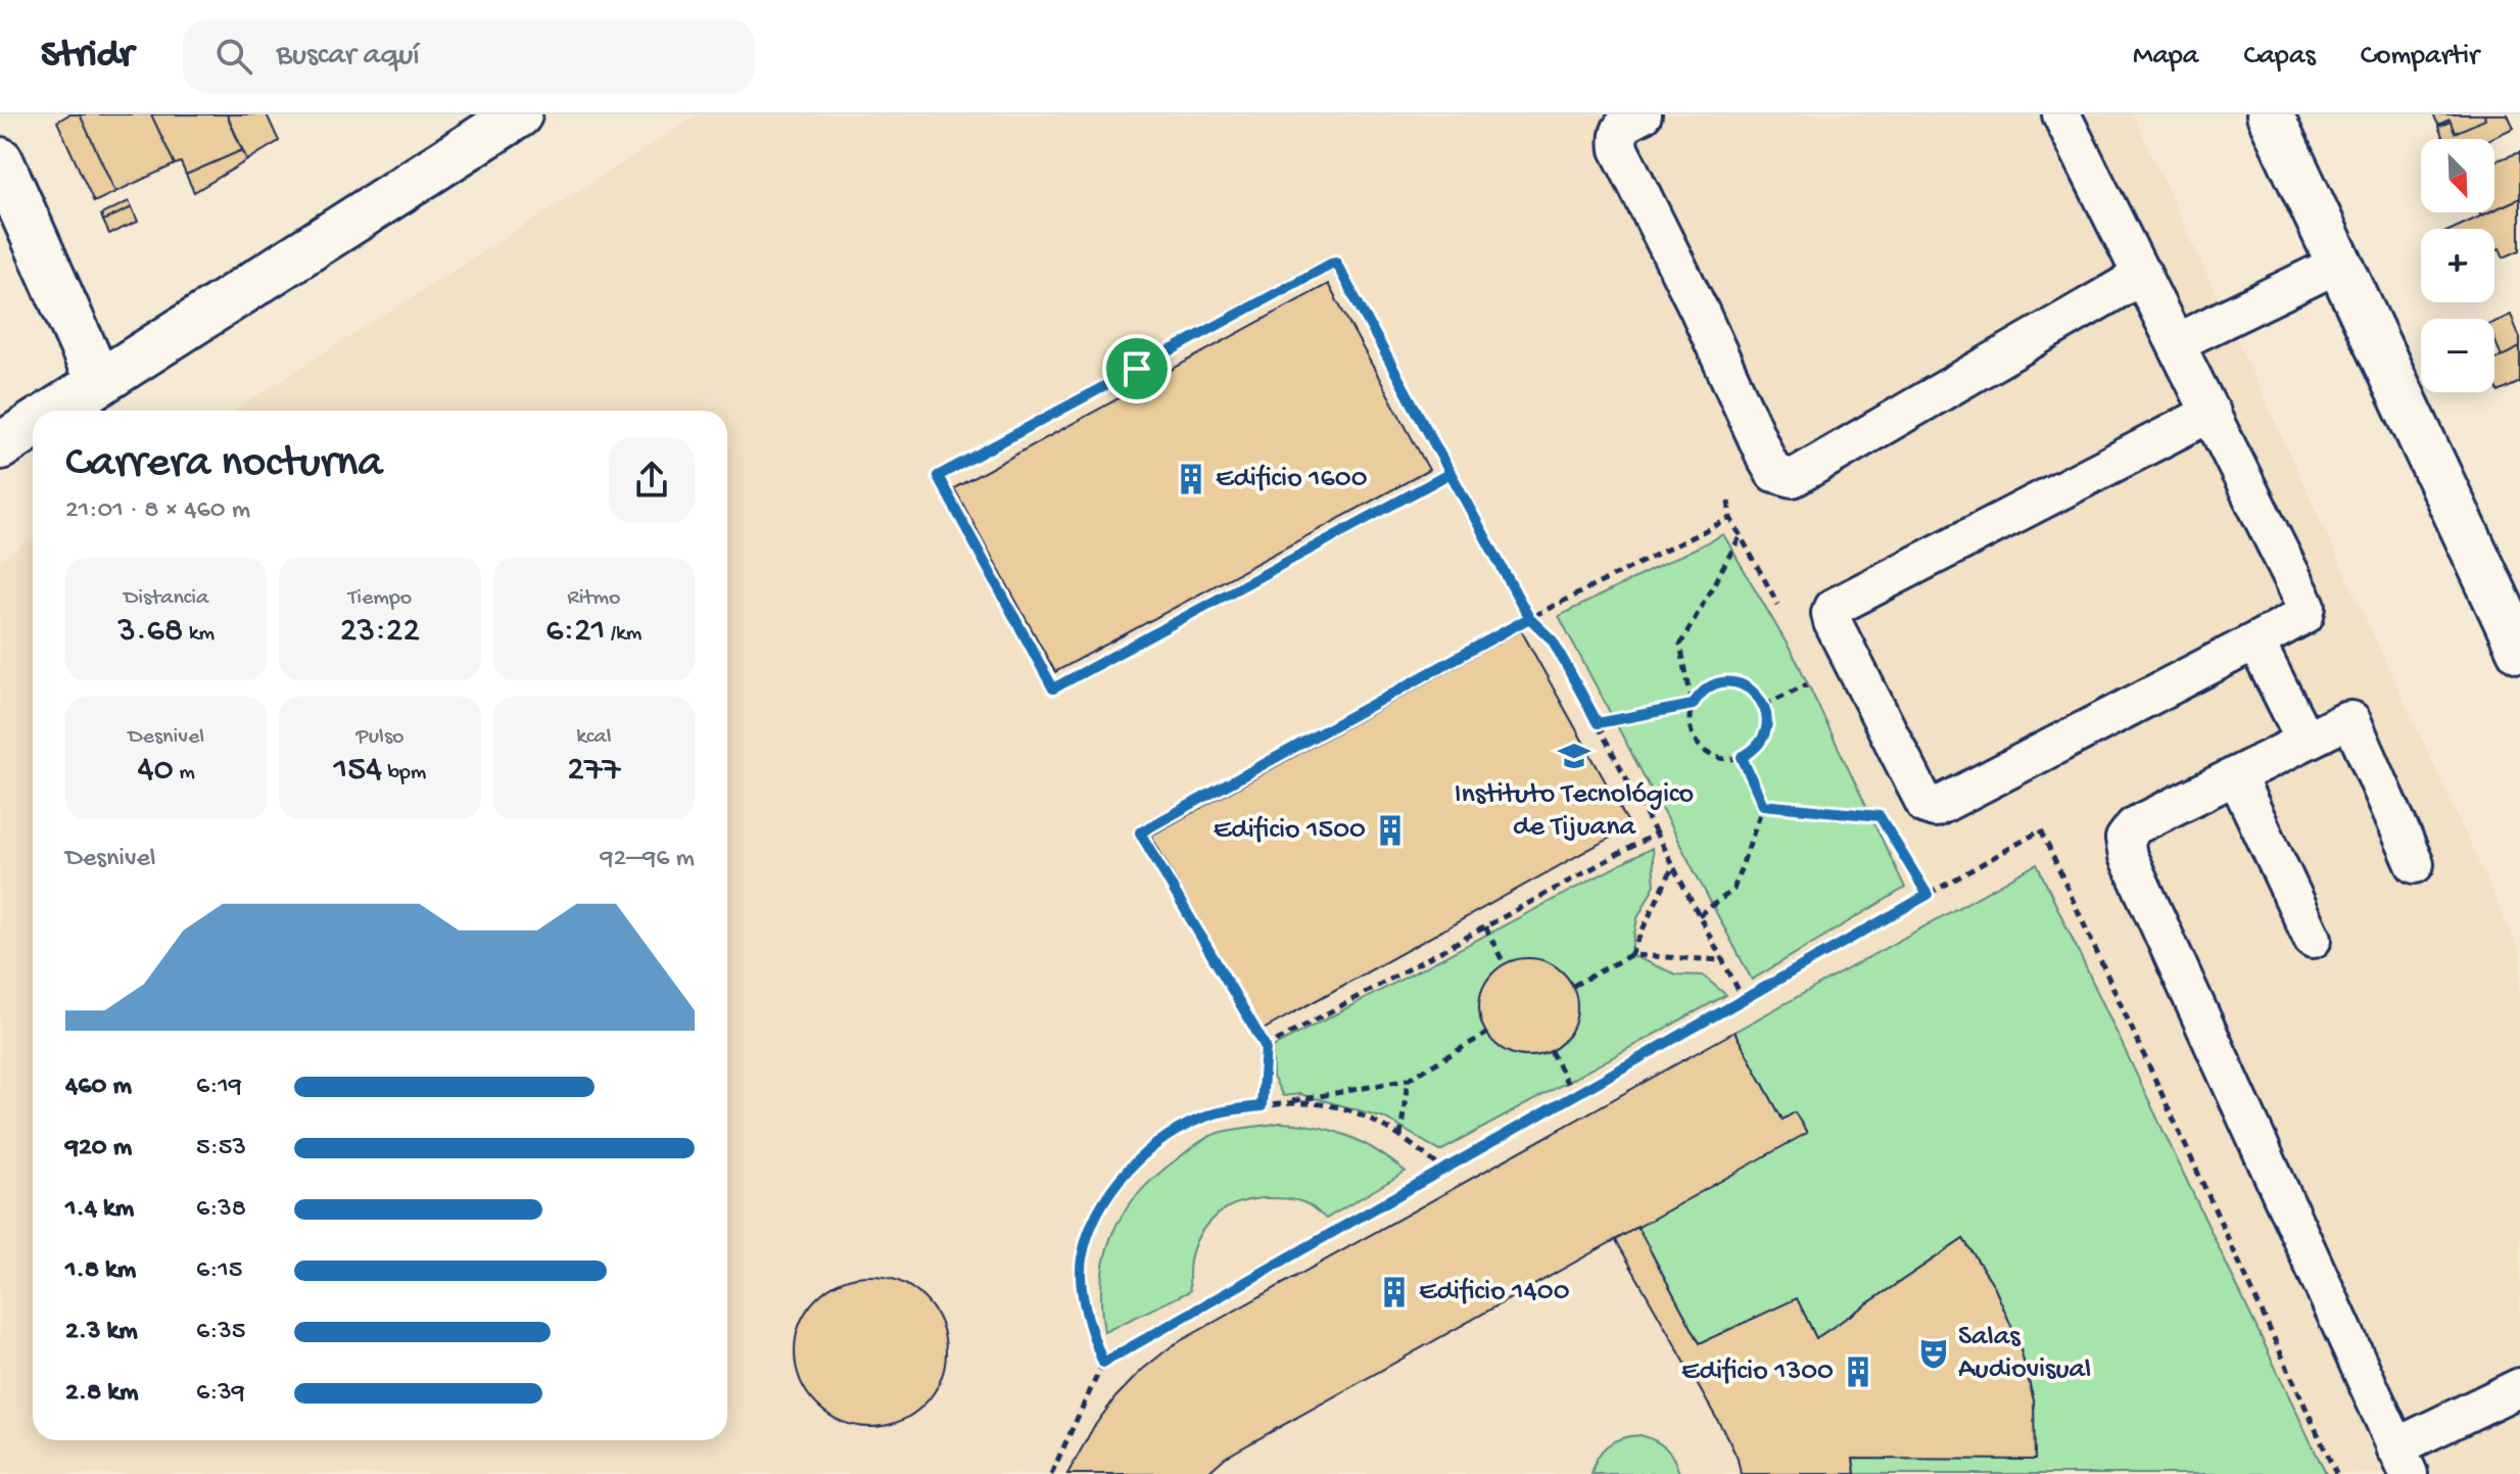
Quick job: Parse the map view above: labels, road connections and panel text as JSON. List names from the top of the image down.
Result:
{
  "places": {
    "building": [
      "Edificio 1600",
      "Edificio 1500",
      "Edificio 1400",
      "Edificio 1300"
    ],
    "school or university": ["Instituto Tecnológico de Tijuana"],
    "theatre": ["Salas Audiovisual"]
  },
  "north": "bottom right",
  "page": {
    "header": "Stridr",
    "search": "Buscar aquí",
    "nav": ["Mapa", "Capas", "Compartir"],
    "map_buttons": ["+", "−"],
    "heading": ["Carrera nocturna", "21:01 · 8 × 460 m"],
    "stats": [
      ["Distancia", "3.68 km"],
      ["Tiempo", "23:22"],
      ["Ritmo", "6:21 /km"],
      ["Desnivel", "40 m"],
      ["Pulso", "154 bpm"],
      ["kcal", "277"]
    ],
    "chart": ["Desnivel", "92–96 m"],
    "list": [
      {
        "name": "460 m",
        "note": "6:19"
      },
      {
        "name": "920 m",
        "note": "5:53"
      },
      {
        "name": "1.4 km",
        "note": "6:38"
      },
      {
        "name": "1.8 km",
        "note": "6:15"
      },
      {
        "name": "2.3 km",
        "note": "6:35"
      },
      {
        "name": "2.8 km",
        "note": "6:39"
      }
    ]
  }
}
